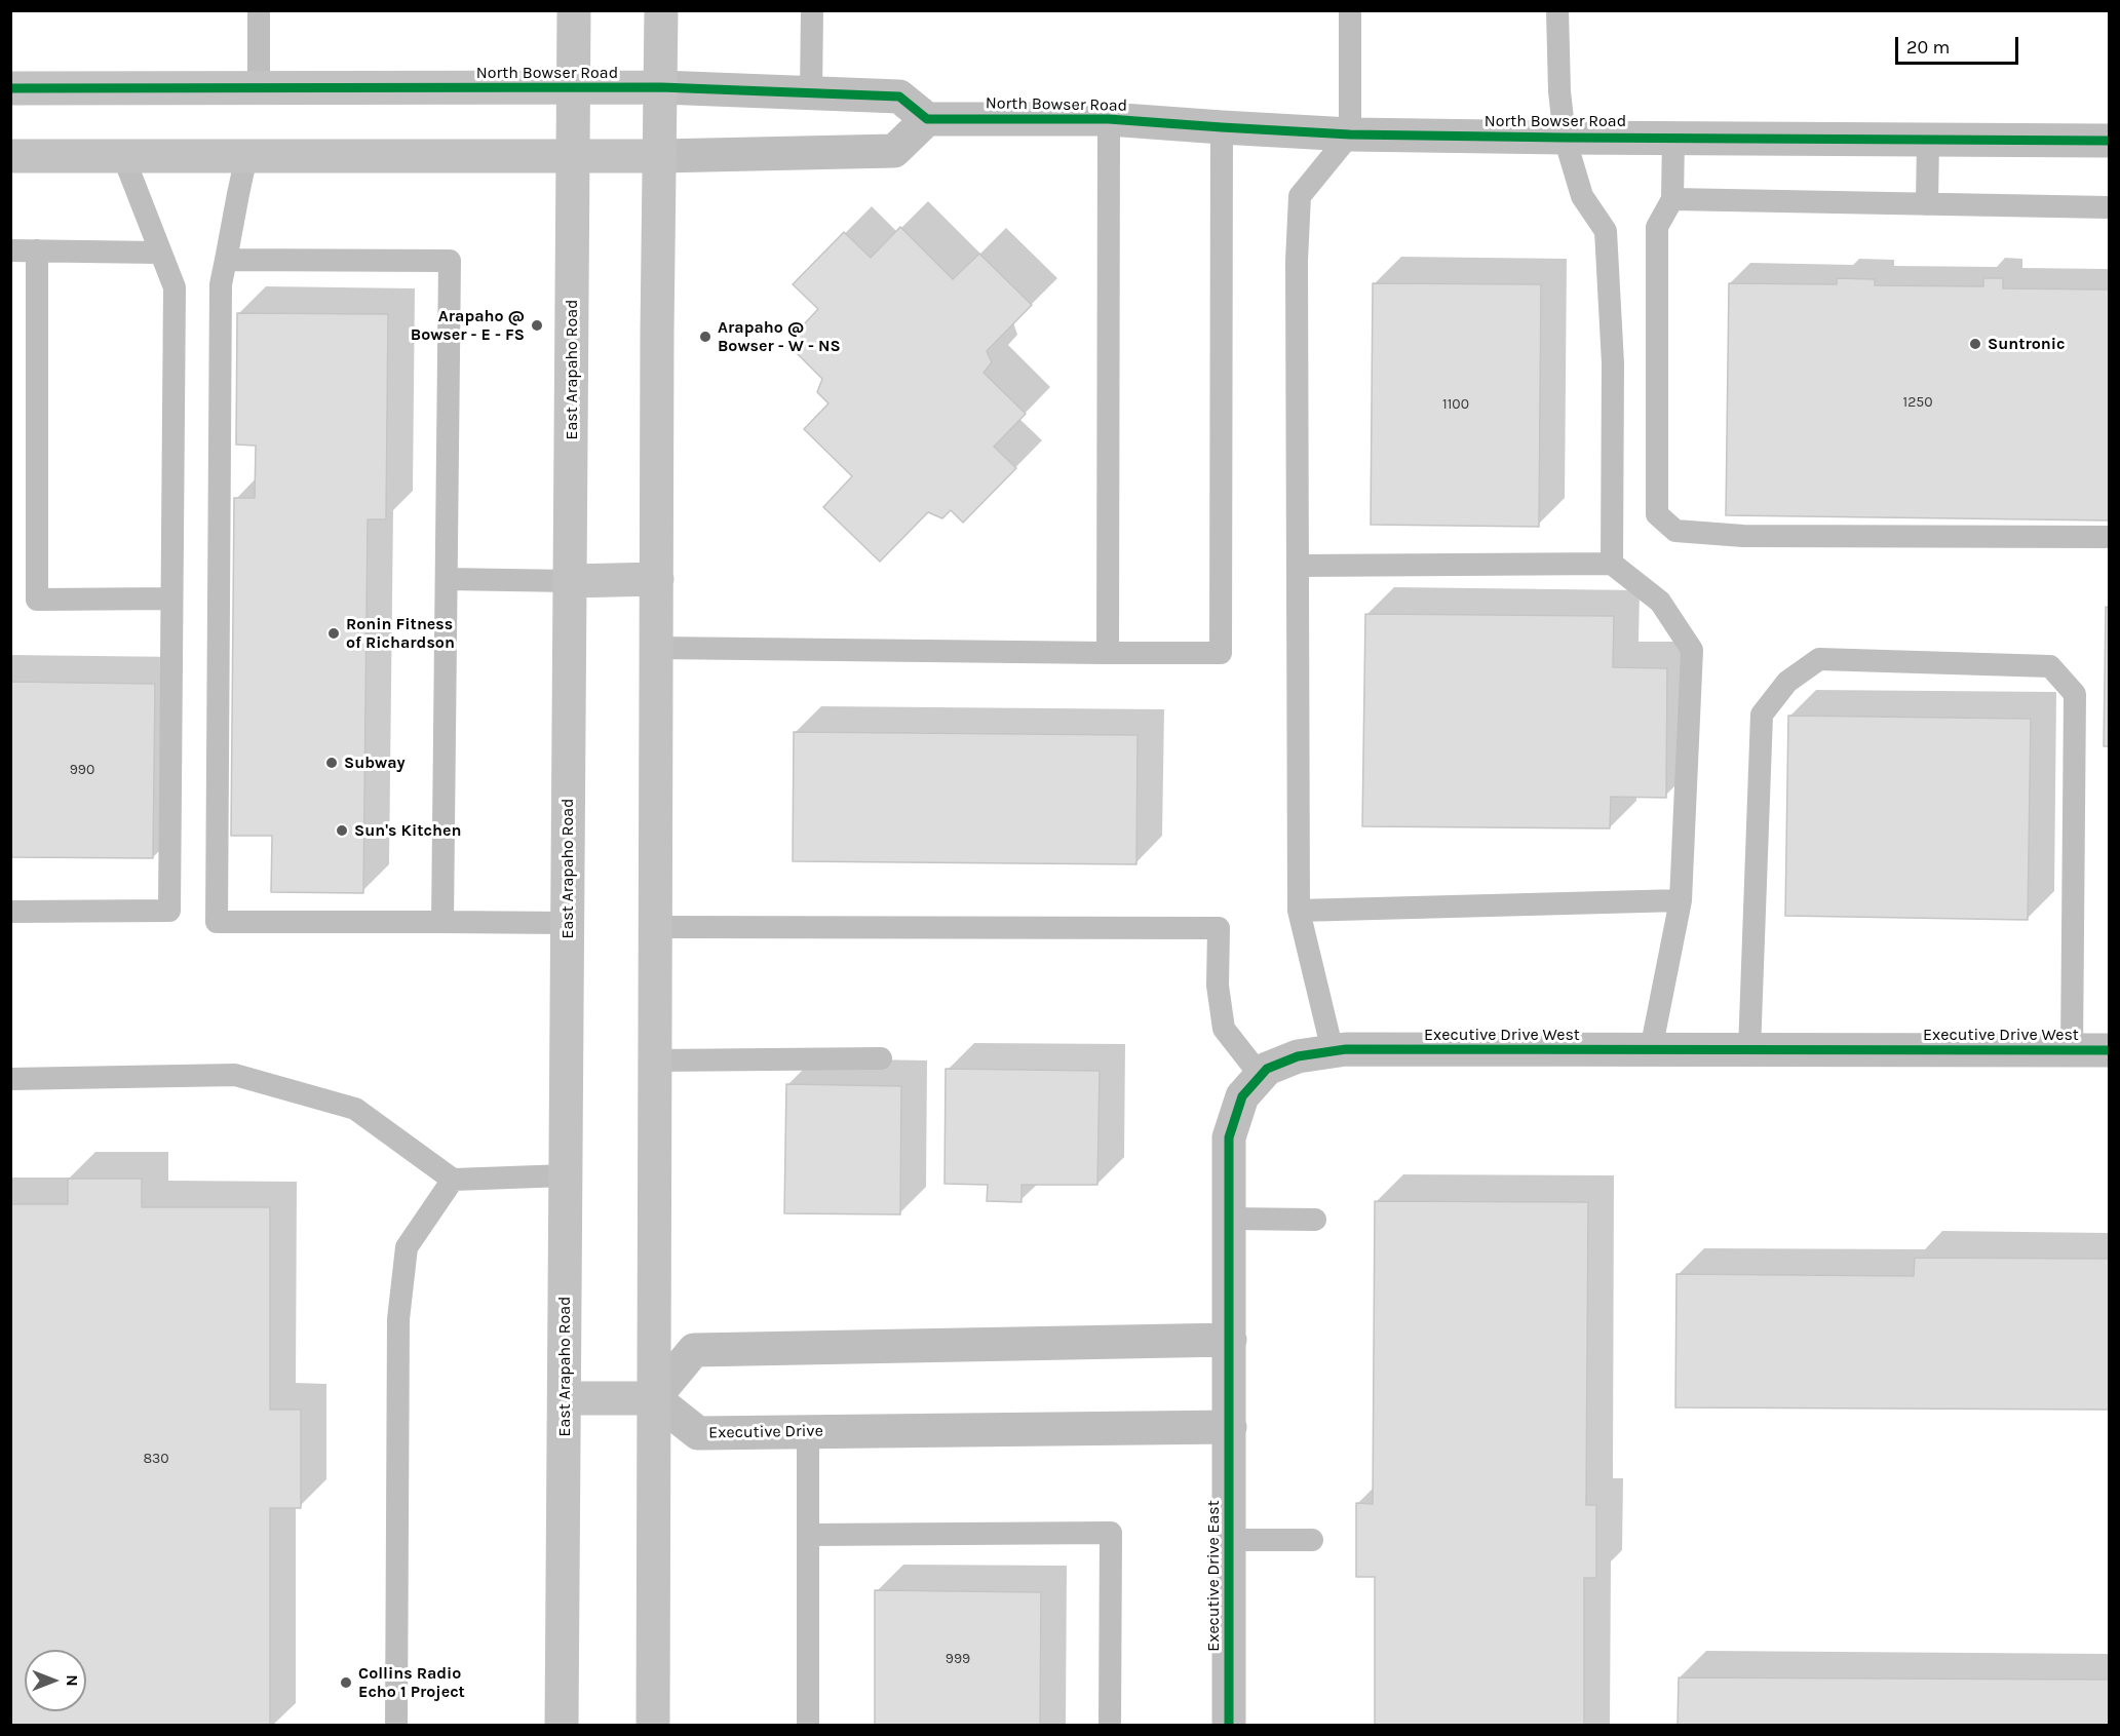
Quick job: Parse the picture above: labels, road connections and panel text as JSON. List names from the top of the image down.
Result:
{
  "streets": {
    "main road": ["North Bowser Road", "East Arapaho Road"],
    "street": ["Executive Drive West", "Executive Drive", "Executive Drive East"]
  },
  "crossings": [
    ["North Bowser Road", "East Arapaho Road"],
    ["Executive Drive West", "Executive Drive"],
    ["Executive Drive West", "Executive Drive East"],
    ["Executive Drive", "Executive Drive East"]
  ],
  "places": [
    "Arapaho @ Bowser - E - FS",
    "Arapaho @ Bowser - W - NS",
    "Suntronic",
    "Ronin Fitness of Richardson",
    "Subway",
    "Sun's Kitchen",
    "Collins Radio Echo 1 Project"
  ],
  "house_numbers": [
    "1250",
    "1100",
    "990",
    "830",
    "999"
  ],
  "scale_bar": "20 m",
  "north": "right"
}
